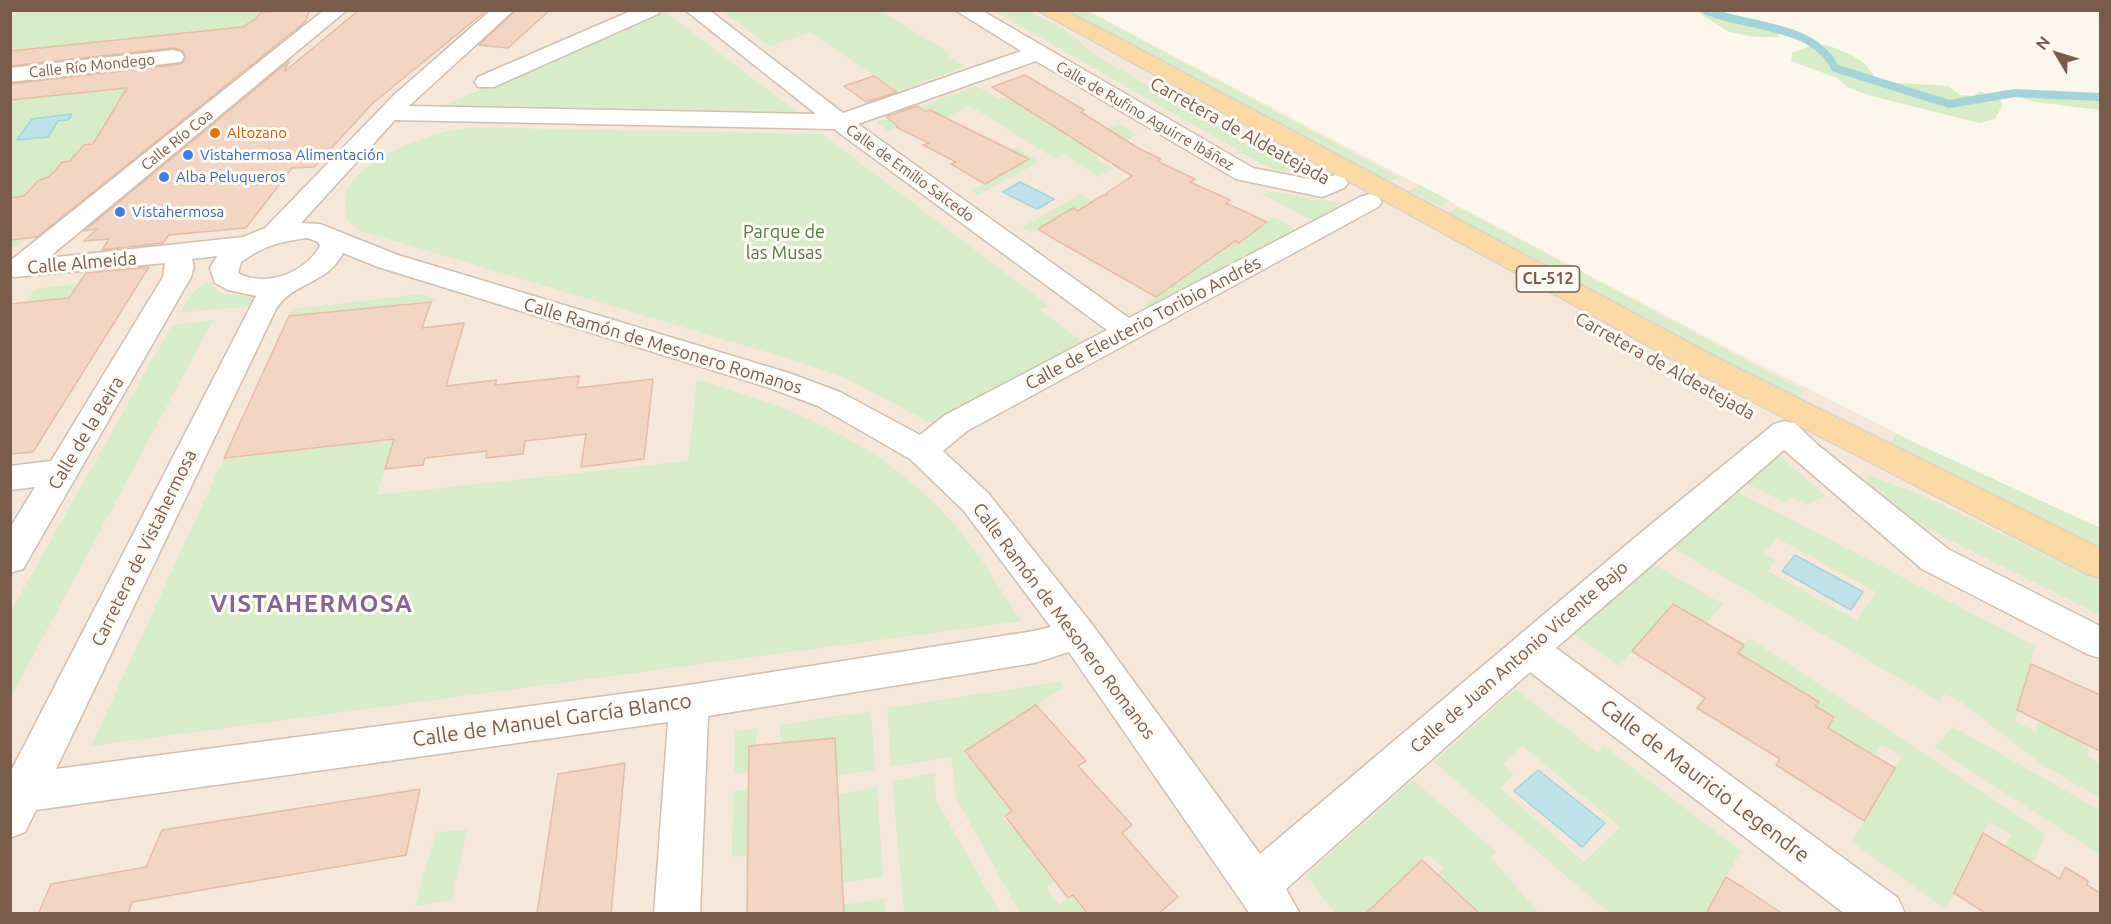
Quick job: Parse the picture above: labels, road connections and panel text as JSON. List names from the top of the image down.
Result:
{
  "streets": {
    "main road": ["Carretera de Aldeatejada", "CL-512"],
    "street": [
      "Calle Río Mondego",
      "Calle de Rufino Aguirre Ibáñez",
      "Calle Río Coa",
      "Calle de Emilio Salcedo",
      "Calle Almeida",
      "Calle de Eleuterio Toribio Andrés",
      "Calle Ramón de Mesonero Romanos",
      "Calle de la Beira",
      "Carretera de Vistahermosa",
      "Calle de Juan Antonio Vicente Bajo",
      "Calle de Manuel García Blanco",
      "Calle de Mauricio Legendre"
    ]
  },
  "crossings": [
    ["Calle de Rufino Aguirre Ibáñez", "Carretera de Aldeatejada"],
    ["Carretera de Aldeatejada", "Calle de Eleuterio Toribio Andrés"],
    ["Carretera de Aldeatejada", "Calle de Juan Antonio Vicente Bajo"],
    ["Calle Río Coa", "Calle Almeida"],
    ["Calle de Emilio Salcedo", "Calle de Eleuterio Toribio Andrés"],
    ["Calle Almeida", "Calle de la Beira"],
    ["Calle de Eleuterio Toribio Andrés", "Calle Ramón de Mesonero Romanos"],
    ["Calle Ramón de Mesonero Romanos", "Carretera de Vistahermosa"],
    ["Calle Ramón de Mesonero Romanos", "Calle de Juan Antonio Vicente Bajo"],
    ["Calle Ramón de Mesonero Romanos", "Calle de Manuel García Blanco"],
    ["Carretera de Vistahermosa", "Calle de Manuel García Blanco"],
    ["Calle de Juan Antonio Vicente Bajo", "Calle de Mauricio Legendre"]
  ],
  "districts": ["VISTAHERMOSA"],
  "parks": ["Parque de las Musas"],
  "places": [
    "Altozano",
    "Vistahermosa Alimentación",
    "Alba Peluqueros",
    "Vistahermosa"
  ],
  "north": "top left"
}
